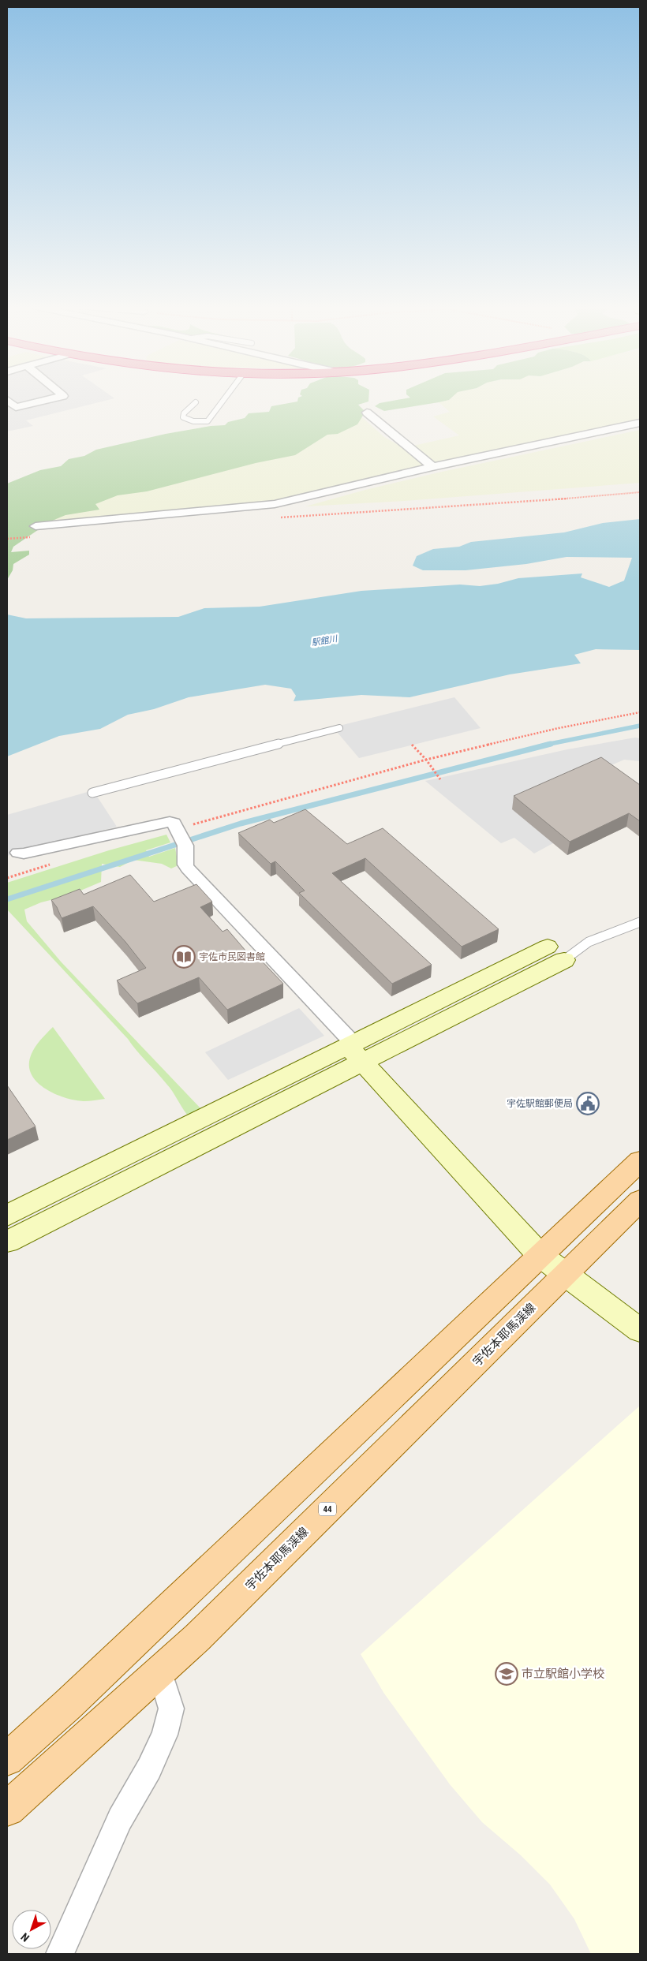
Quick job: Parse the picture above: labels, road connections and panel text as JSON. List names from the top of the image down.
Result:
{
  "streets": {
    "main road": ["宇佐本耶馬渓線", "44"]
  },
  "water": ["駅館川"],
  "places": {
    "library": ["宇佐市民図書館"],
    "public building": ["宇佐駅館郵便局"],
    "school or university": ["市立駅館小学校"]
  },
  "north": "bottom left"
}
